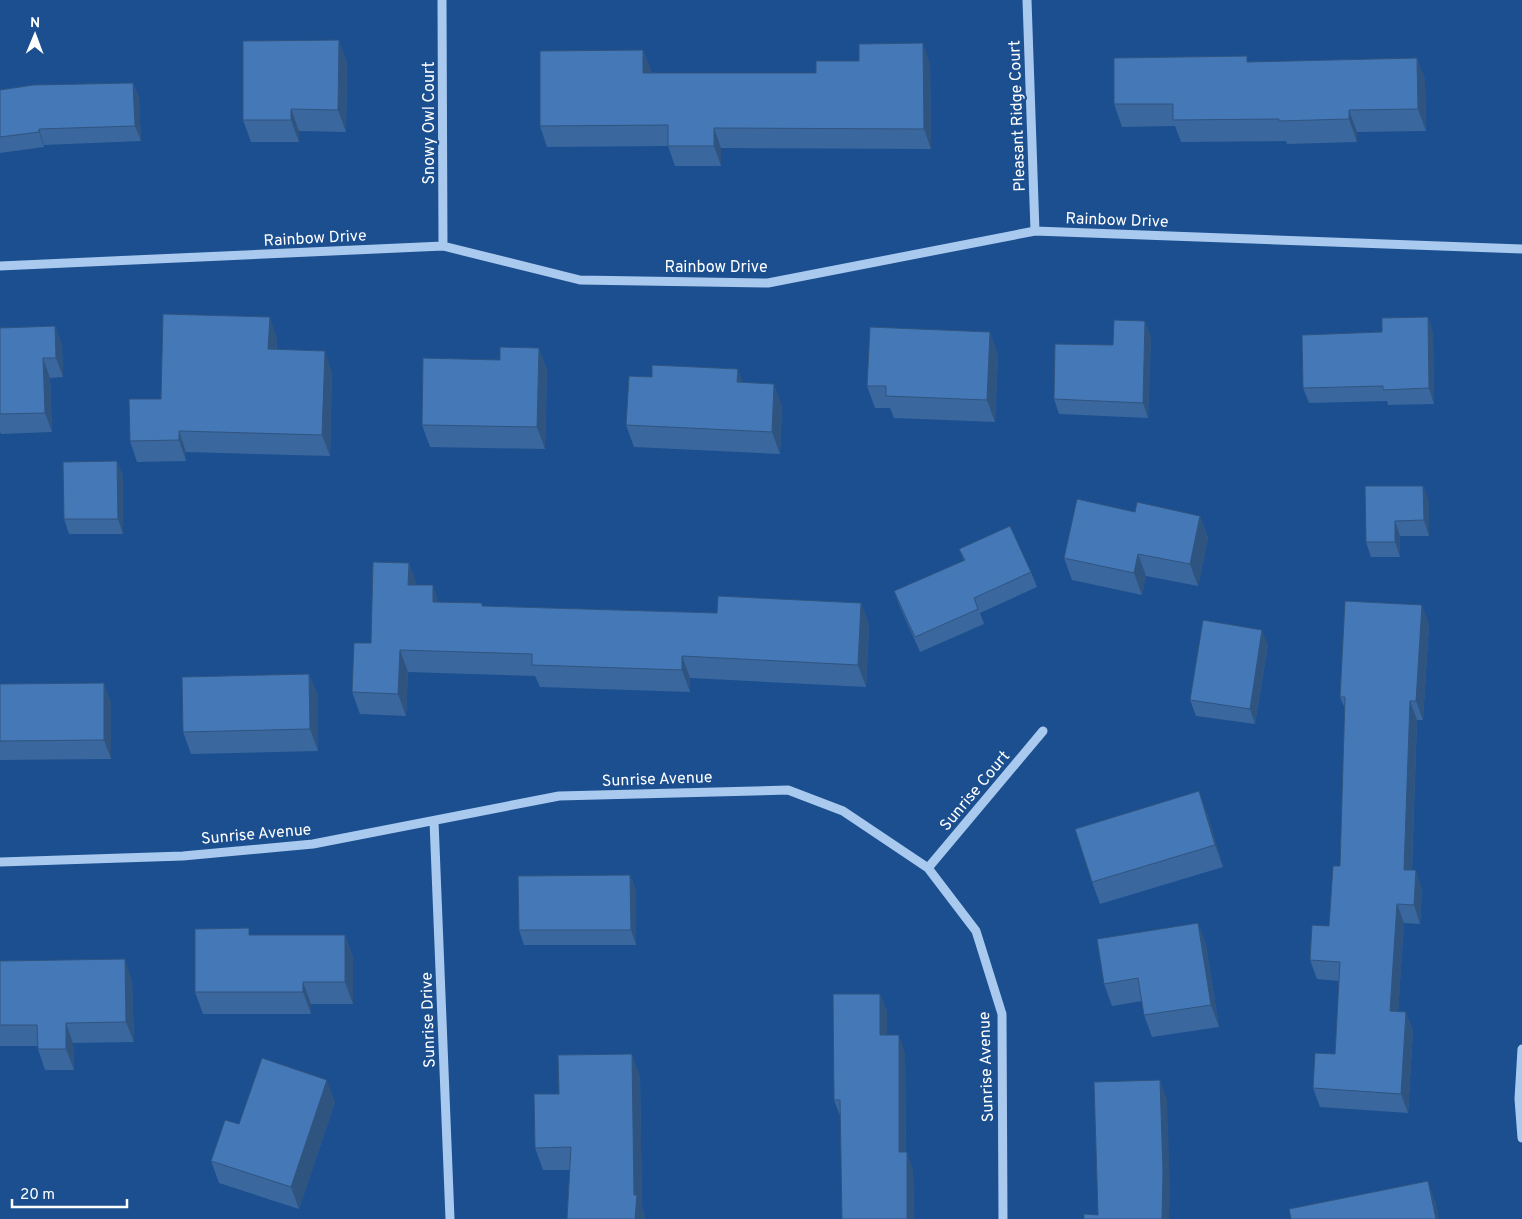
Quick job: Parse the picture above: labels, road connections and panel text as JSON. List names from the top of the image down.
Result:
{
  "streets": {
    "street": [
      "Pleasant Ridge Court",
      "Snowy Owl Court",
      "Rainbow Drive",
      "Sunrise Avenue",
      "Sunrise Court",
      "Sunrise Drive"
    ]
  },
  "crossings": [
    ["Pleasant Ridge Court", "Rainbow Drive"],
    ["Snowy Owl Court", "Rainbow Drive"],
    ["Sunrise Avenue", "Sunrise Court"],
    ["Sunrise Avenue", "Sunrise Drive"]
  ],
  "scale_bar": "20 m",
  "north": "top"
}
